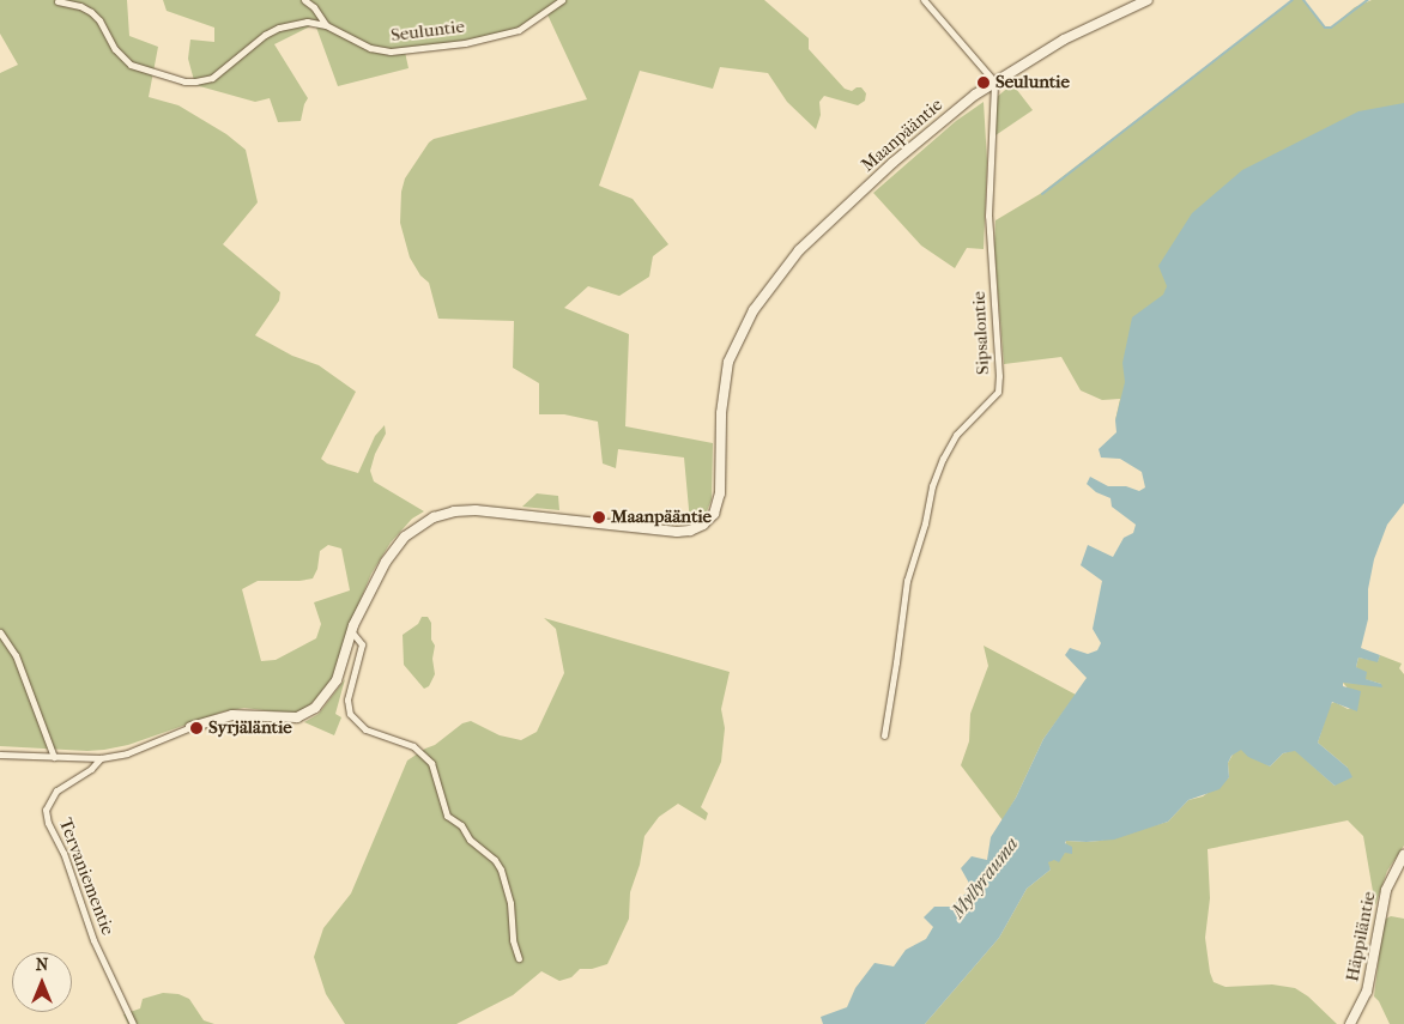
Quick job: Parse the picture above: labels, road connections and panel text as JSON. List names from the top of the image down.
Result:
{
  "streets": {
    "street": [
      "Seuluntie",
      "Maanpääntie",
      "Sipsalontie",
      "Tervaniementie",
      "Häppiläntie"
    ]
  },
  "crossings": [
    ["Maanpääntie", "Sipsalontie"],
    ["Maanpääntie", "Tervaniementie"]
  ],
  "water": ["Myllyrauma"],
  "places": ["Seuluntie", "Maanpääntie", "Syrjäläntie"],
  "north": "top"
}
